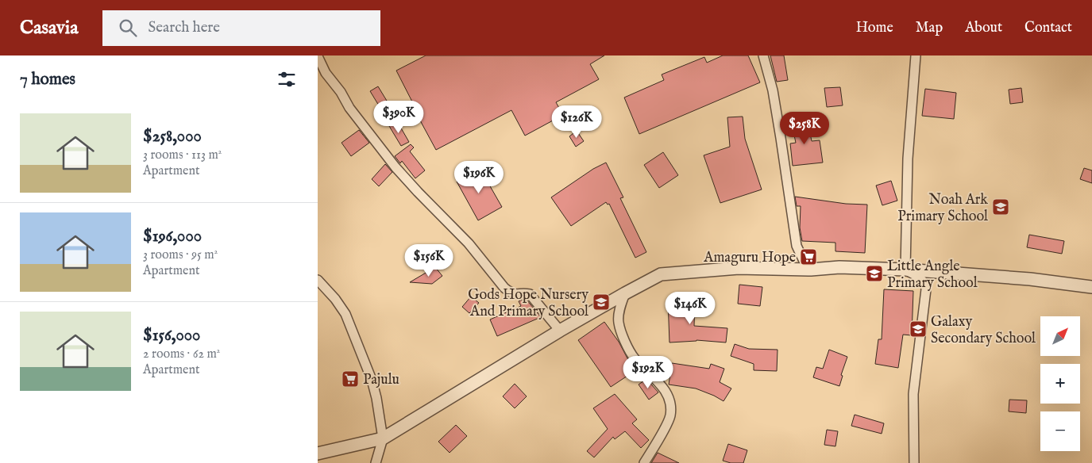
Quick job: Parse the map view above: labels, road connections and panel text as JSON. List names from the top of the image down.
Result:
{
  "places": {
    "school or university": [
      "Noah Ark Primary School",
      "Little Angle Primary School",
      "Gods Hope Nursery And Primary School",
      "Galaxy Secondary School"
    ],
    "supermarket": ["Amaguru Hope", "Pajulu"]
  },
  "north": "top right",
  "page": {
    "header": "Casavia",
    "search": "Search here",
    "nav": [
      "Home",
      "Map",
      "About",
      "Contact"
    ],
    "heading": "7 homes",
    "price": [
      "$390K",
      "$126K",
      "$258K",
      "$196K",
      "$156K",
      "$146K",
      "$192K"
    ],
    "list": [
      {
        "name": "$258,000",
        "note": "3 rooms · 113 m² · Apartment"
      },
      {
        "name": "$196,000",
        "note": "3 rooms · 95 m² · Apartment"
      },
      {
        "name": "$156,000",
        "note": "2 rooms · 62 m² · Apartment"
      }
    ],
    "map_buttons": ["+", "−"]
  }
}
